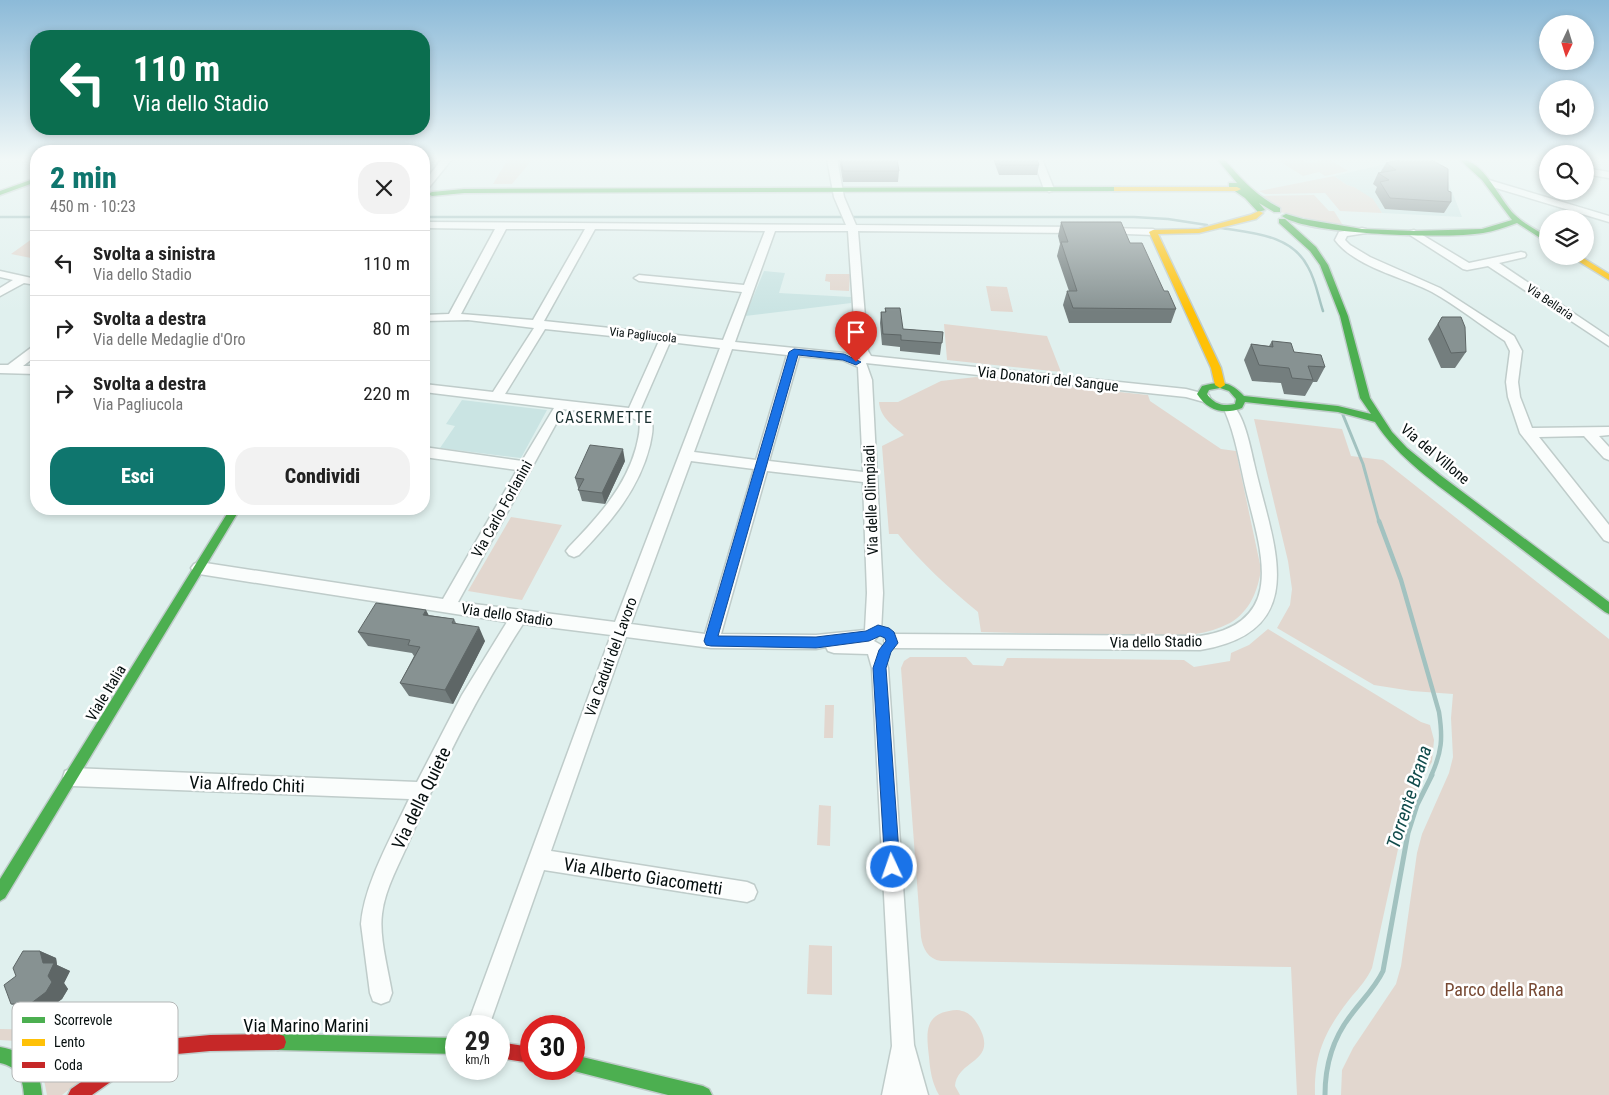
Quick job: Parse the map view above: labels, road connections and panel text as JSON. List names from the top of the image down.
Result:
{
  "streets": {
    "street": [
      "Via Bellaria",
      "Via Pagliucola",
      "Via Donatori del Sangue",
      "Via del Villone",
      "Via delle Olimpiadi",
      "Via Carlo Forlanini",
      "Via dello Stadio",
      "Via Caduti del Lavoro",
      "Viale Italia",
      "Via Alfredo Chiti",
      "Via della Quiete",
      "Via Alberto Giacometti",
      "Via Marino Marini"
    ]
  },
  "crossings": [
    ["Via Pagliucola", "Via Donatori del Sangue"],
    ["Via Pagliucola", "Via Caduti del Lavoro"],
    ["Via Donatori del Sangue", "Via delle Olimpiadi"],
    ["Via delle Olimpiadi", "Via dello Stadio"],
    ["Via Carlo Forlanini", "Via dello Stadio"],
    ["Via dello Stadio", "Via Caduti del Lavoro"],
    ["Via dello Stadio", "Viale Italia"],
    ["Via dello Stadio", "Via della Quiete"],
    ["Via Caduti del Lavoro", "Via Alberto Giacometti"],
    ["Viale Italia", "Via Alfredo Chiti"],
    ["Via Alfredo Chiti", "Via della Quiete"]
  ],
  "districts": ["CASERMETTE"],
  "water": ["Torrente Brana"],
  "parks": ["Parco della Rana"],
  "legend": ["Scorrevole", "Lento", "Coda"],
  "north": "bottom",
  "page": {
    "turn": ["110 m", "Via dello Stadio"],
    "heading": ["2 min", "450 m · 10:23"],
    "list": [
      {
        "name": "Svolta a sinistra",
        "note": "Via dello Stadio",
        "value": "110 m"
      },
      {
        "name": "Svolta a destra",
        "note": "Via delle Medaglie d'Oro",
        "value": "80 m"
      },
      {
        "name": "Svolta a destra",
        "note": "Via Pagliucola",
        "value": "220 m"
      }
    ],
    "buttons": ["Esci", "Condividi"],
    "speed": "29 km/h",
    "limit": "30"
  }
}
